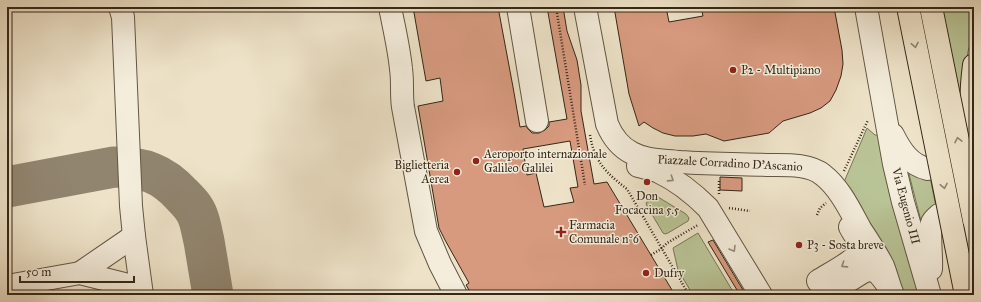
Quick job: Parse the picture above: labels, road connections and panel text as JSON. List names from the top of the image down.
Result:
{
  "streets": {
    "street": ["Piazzale Corradino D'Ascanio", "Via Eugenio III"]
  },
  "places": {
    "other": [
      "P2 - Multipiano",
      "Aeroporto internazionale Galileo Galilei",
      "Biglietteria Aerea",
      "Don Focaccina 5.5",
      "P3 - Sosta breve",
      "Dufry"
    ],
    "health": ["Farmacia Comunale n°6"]
  },
  "scale_bar": "50 m"
}
